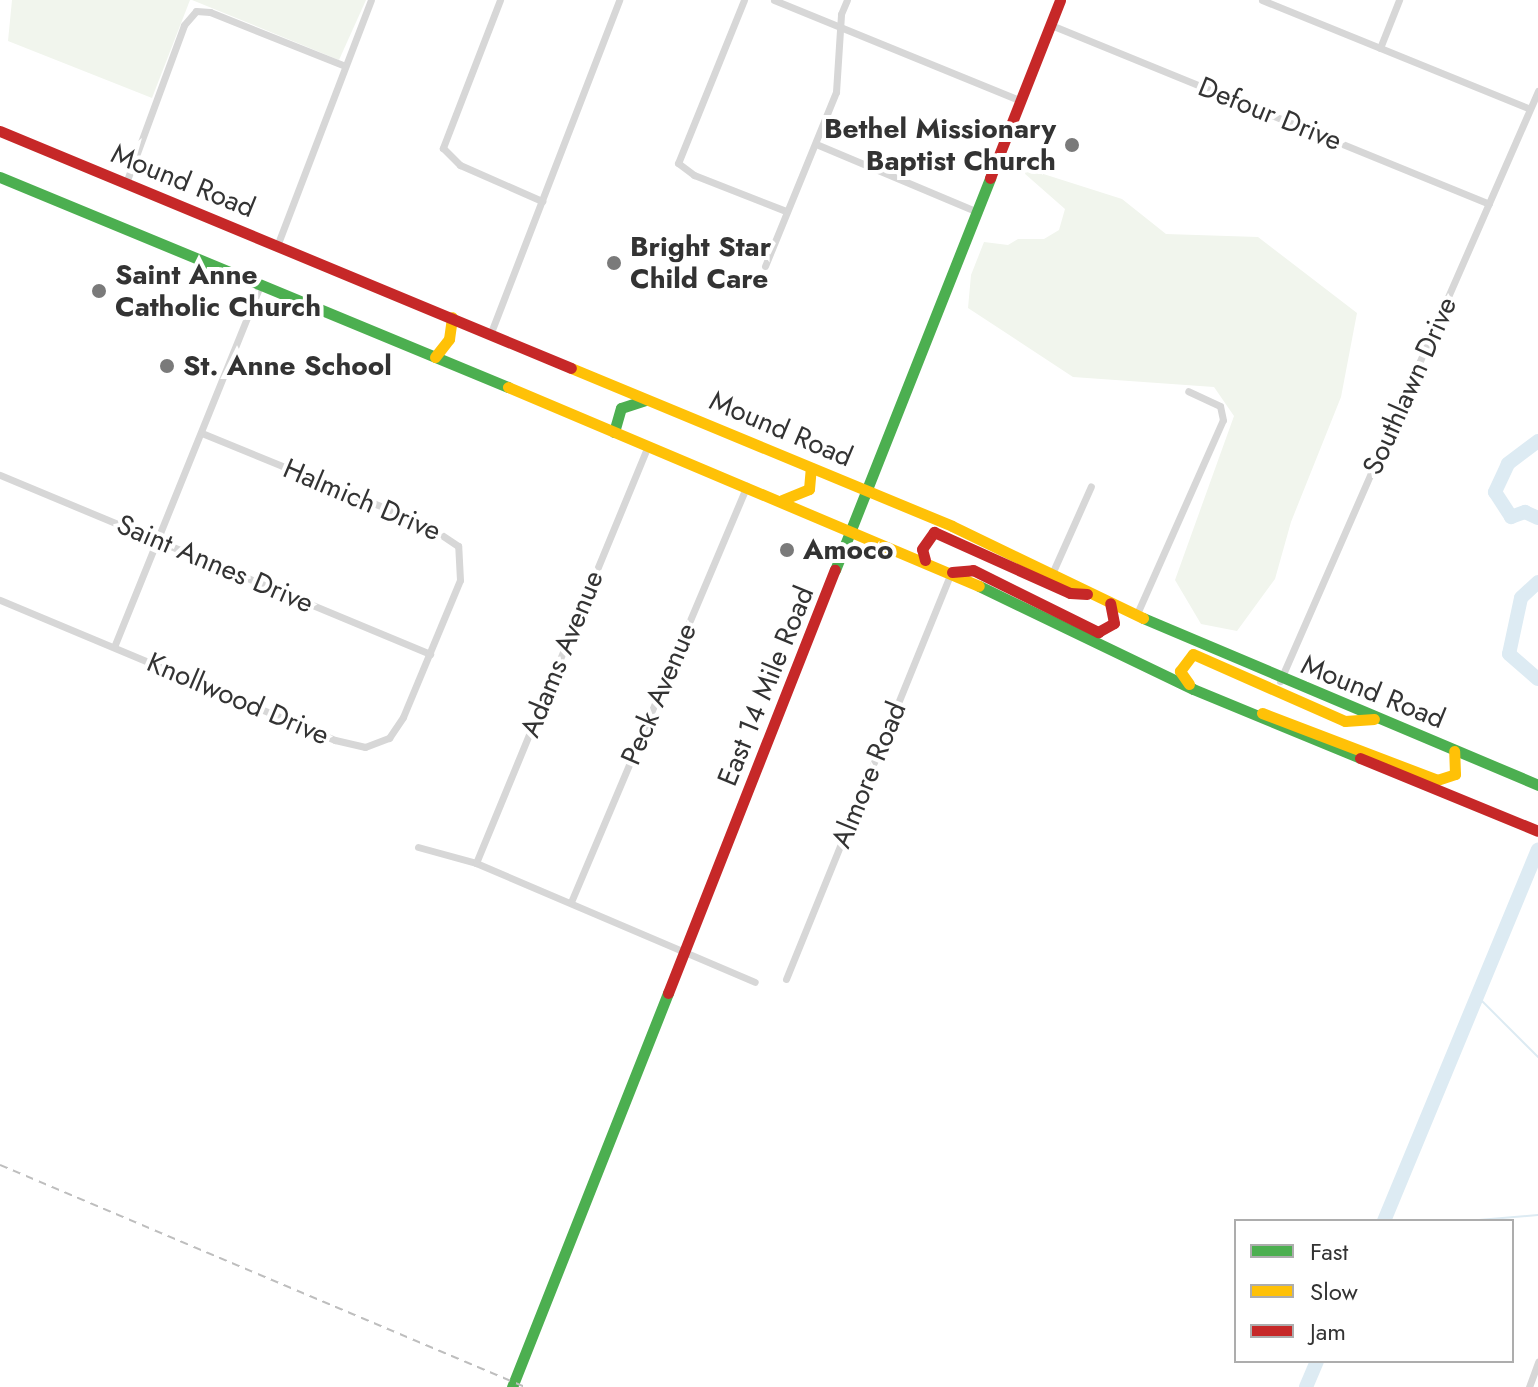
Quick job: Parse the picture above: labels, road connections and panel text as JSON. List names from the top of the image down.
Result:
{
  "streets": {
    "main road": ["Mound Road", "East 14 Mile Road"],
    "street": [
      "Defour Drive",
      "Southlawn Drive",
      "Halmich Drive",
      "Saint Annes Drive",
      "Adams Avenue",
      "Peck Avenue",
      "Knollwood Drive",
      "Almore Road"
    ]
  },
  "crossings": [
    ["Defour Drive", "Southlawn Drive"],
    ["Defour Drive", "East 14 Mile Road"],
    ["Mound Road", "Southlawn Drive"],
    ["Mound Road", "East 14 Mile Road"],
    ["Halmich Drive", "Saint Annes Drive"],
    ["Halmich Drive", "Knollwood Drive"],
    ["Saint Annes Drive", "Knollwood Drive"]
  ],
  "places": [
    "Bethel Missionary Baptist Church",
    "Bright Star Child Care",
    "Saint Anne Catholic Church",
    "St. Anne School",
    "Amoco"
  ],
  "legend": ["Fast", "Slow", "Jam"]
}
